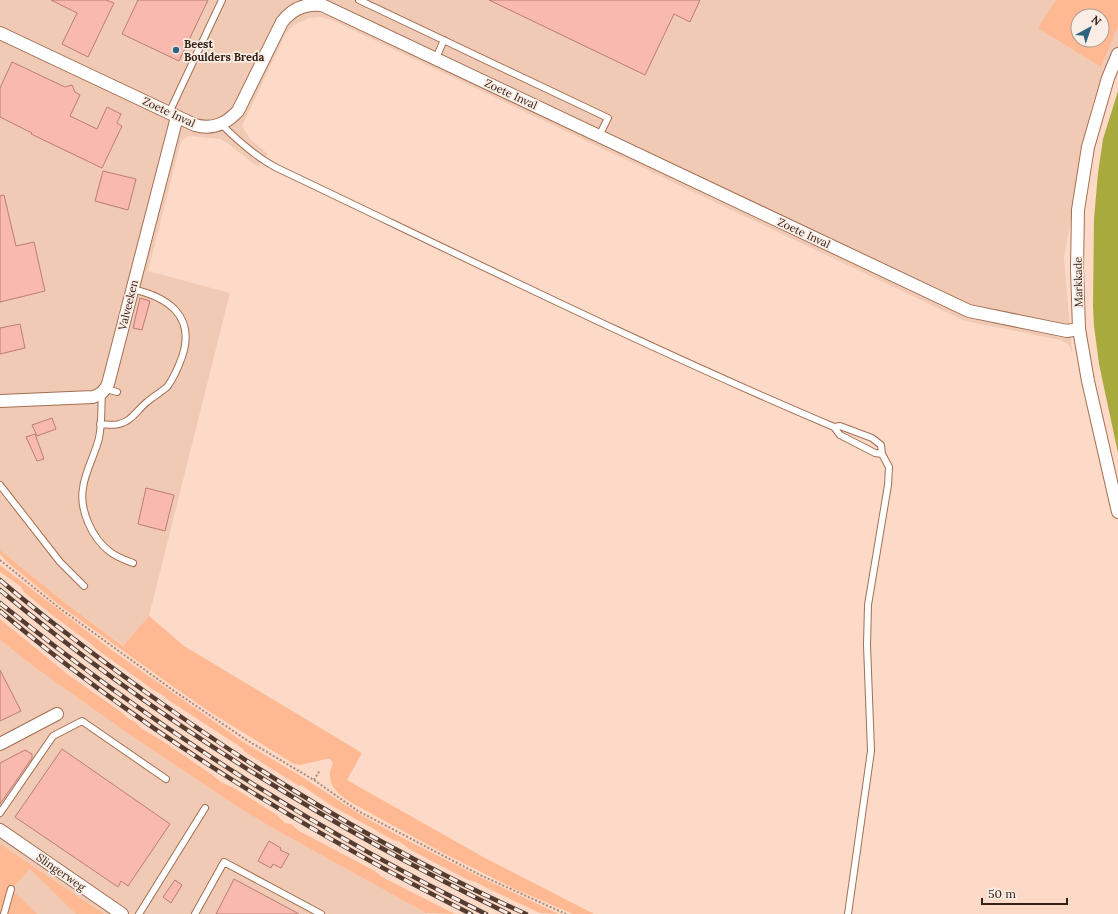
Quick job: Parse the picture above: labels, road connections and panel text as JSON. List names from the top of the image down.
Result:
{
  "streets": {
    "street": [
      "Zoete Inval",
      "Markkade",
      "Valveeken",
      "Slingerweg"
    ]
  },
  "crossings": [
    ["Zoete Inval", "Markkade"],
    ["Zoete Inval", "Valveeken"]
  ],
  "places": ["Beest Boulders Breda"],
  "scale_bar": "50 m",
  "north": "top right"
}
